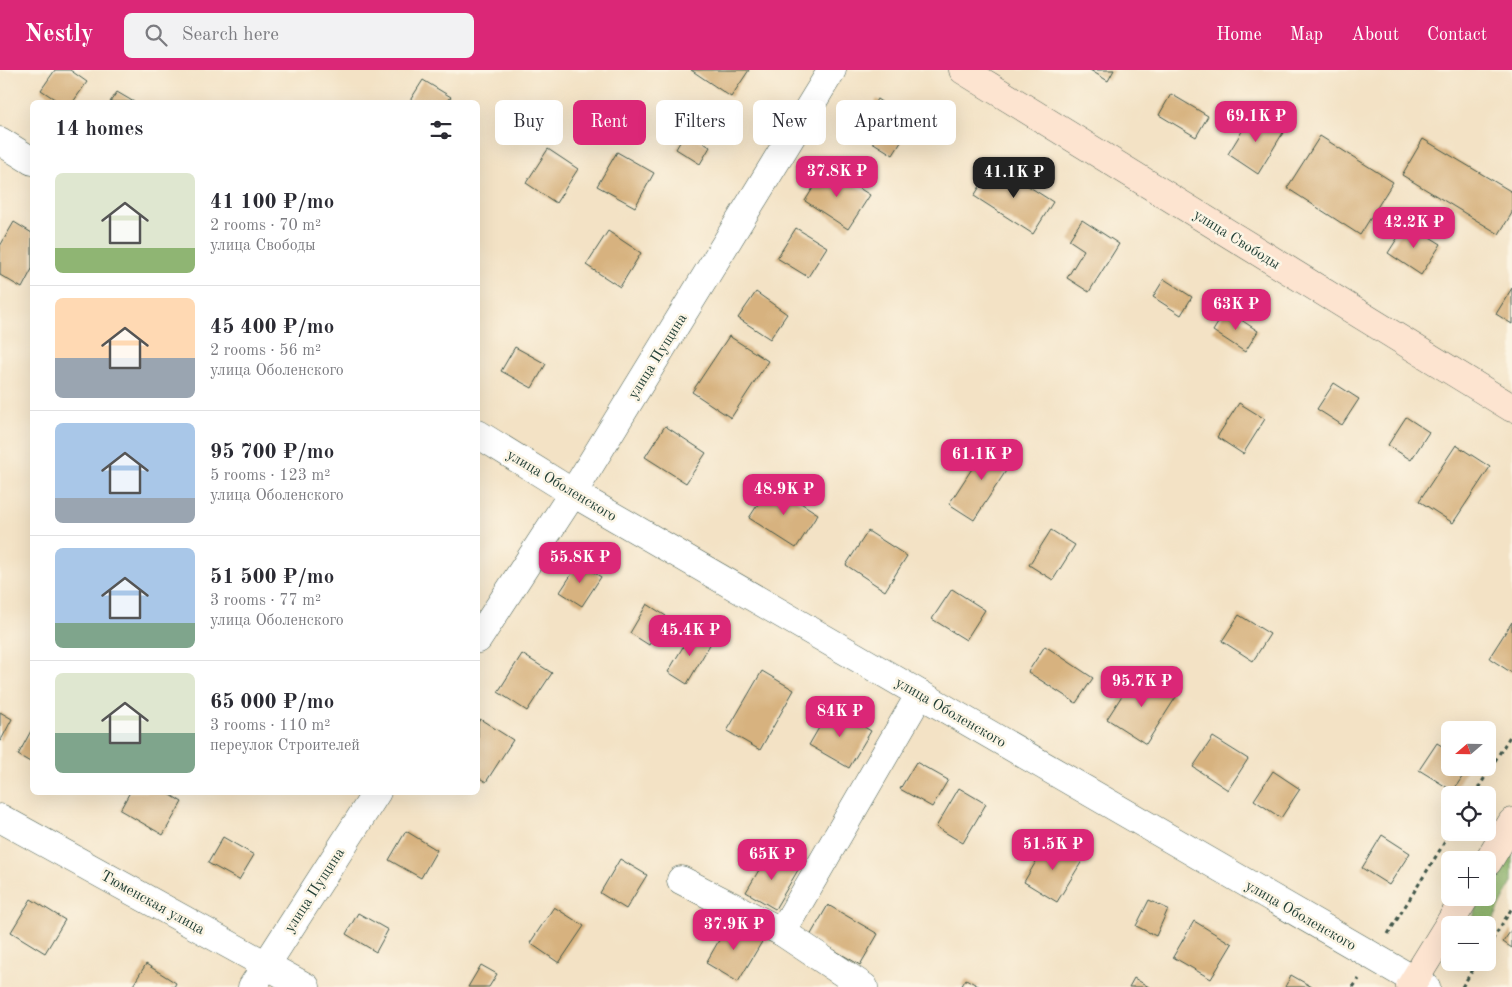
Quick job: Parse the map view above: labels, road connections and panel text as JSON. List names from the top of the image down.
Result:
{
  "streets": {
    "street": [
      "улица Свободы",
      "улица Пущина",
      "улица Оболенского",
      "Тюменская улица"
    ]
  },
  "crossings": [
    ["улица Пущина", "улица Оболенского"],
    ["улица Пущина", "Тюменская улица"]
  ],
  "north": "left",
  "page": {
    "header": "Nestly",
    "search": "Search here",
    "nav": [
      "Home",
      "Map",
      "About",
      "Contact"
    ],
    "chip": [
      "Buy",
      "Rent",
      "Filters",
      "New",
      "Apartment"
    ],
    "heading": "14 homes",
    "price": [
      "69.1K ₽",
      "37.8K ₽",
      "41.1K ₽",
      "42.2K ₽",
      "63K ₽",
      "61.1K ₽",
      "48.9K ₽",
      "55.8K ₽",
      "45.4K ₽",
      "95.7K ₽",
      "84K ₽",
      "51.5K ₽",
      "65K ₽",
      "37.9K ₽"
    ],
    "list": [
      {
        "name": "41 100 ₽/mo",
        "note": "2 rooms · 70 m² · улица Свободы"
      },
      {
        "name": "45 400 ₽/mo",
        "note": "2 rooms · 56 m² · улица Оболенского"
      },
      {
        "name": "95 700 ₽/mo",
        "note": "5 rooms · 123 m² · улица Оболенского"
      },
      {
        "name": "51 500 ₽/mo",
        "note": "3 rooms · 77 m² · улица Оболенского"
      },
      {
        "name": "65 000 ₽/mo",
        "note": "3 rooms · 110 m² · переулок Строителей"
      }
    ],
    "map_buttons": ["+", "−"]
  }
}
